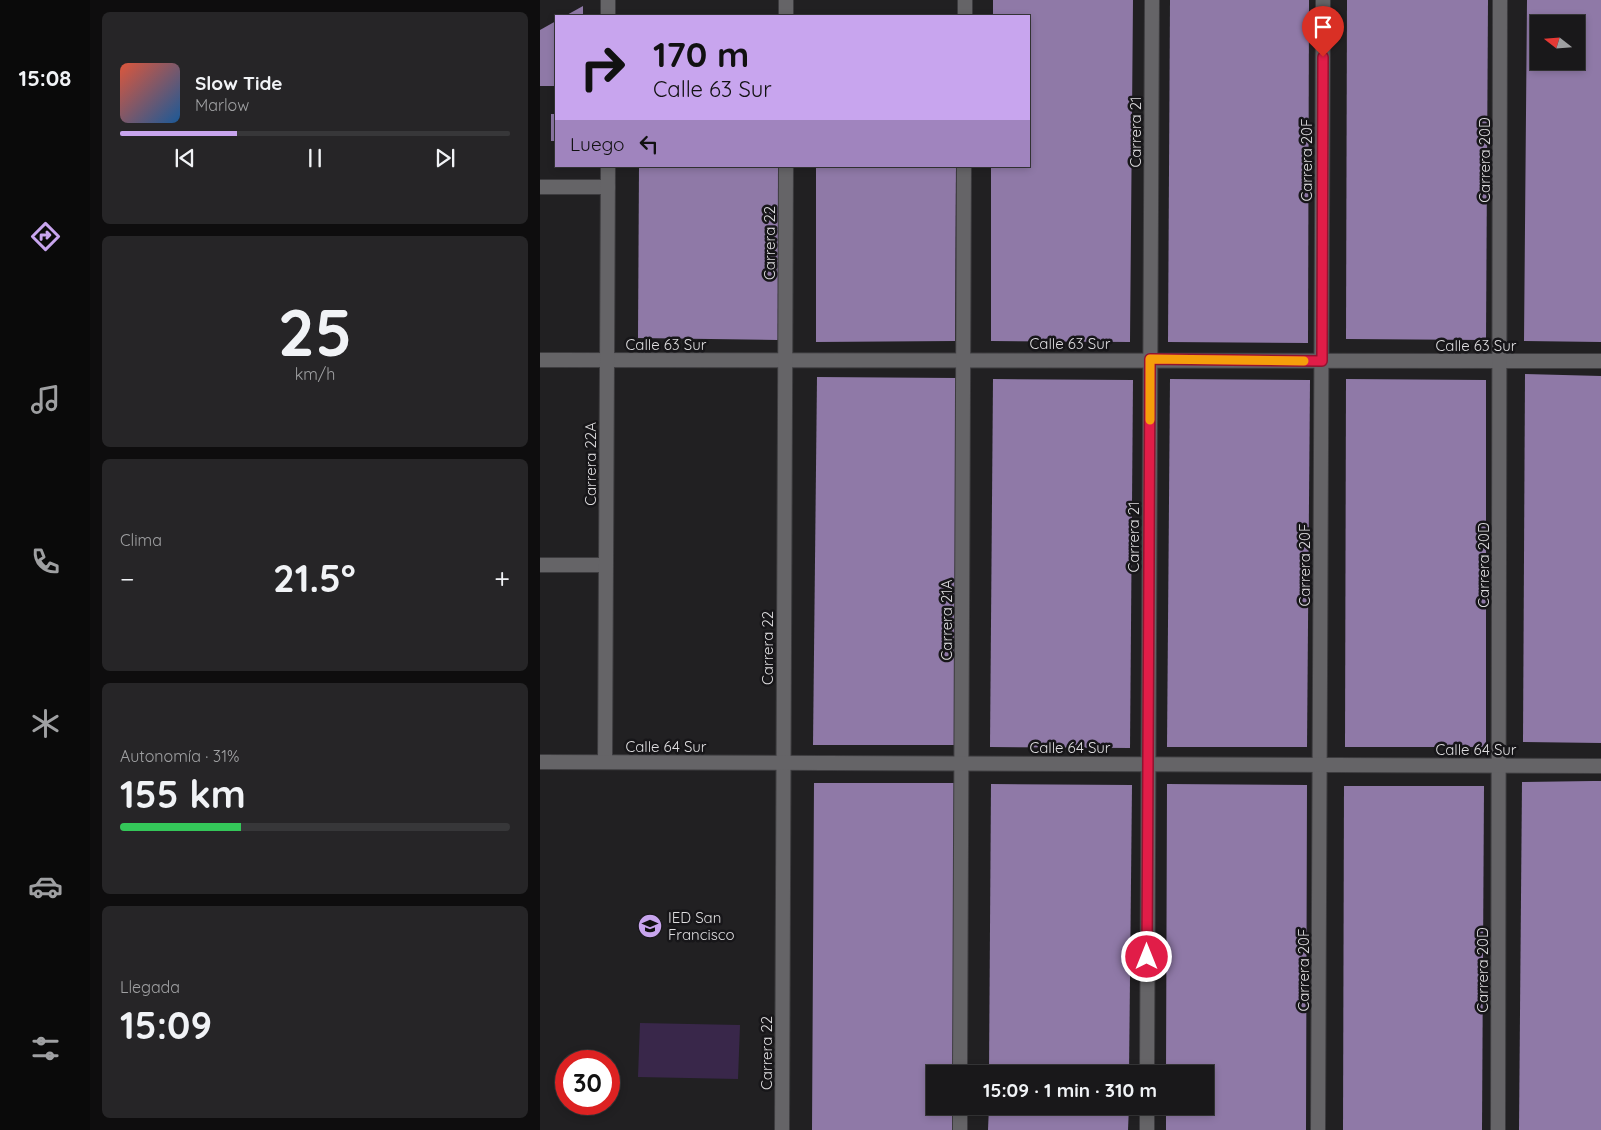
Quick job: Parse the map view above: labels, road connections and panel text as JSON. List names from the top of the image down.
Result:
{
  "streets": {
    "street": [
      "Carrera 21",
      "Carrera 20F",
      "Carrera 20D",
      "Carrera 22",
      "Calle 63 Sur",
      "Carrera 22A",
      "Carrera 21A",
      "Calle 64 Sur"
    ]
  },
  "crossings": [
    ["Carrera 21", "Calle 63 Sur"],
    ["Carrera 21", "Calle 64 Sur"],
    ["Carrera 20F", "Calle 63 Sur"],
    ["Carrera 20F", "Calle 64 Sur"],
    ["Carrera 20D", "Calle 63 Sur"],
    ["Carrera 20D", "Calle 64 Sur"],
    ["Carrera 22", "Calle 63 Sur"],
    ["Carrera 22", "Calle 64 Sur"],
    ["Calle 63 Sur", "Carrera 22A"],
    ["Calle 63 Sur", "Carrera 21A"],
    ["Carrera 22A", "Calle 64 Sur"],
    ["Carrera 21A", "Calle 64 Sur"]
  ],
  "places": {
    "school or university": ["IED San Francisco"]
  },
  "north": "left",
  "page": {
    "tabs": "15:08",
    "turn": ["170 m", "Calle 63 Sur"],
    "song": ["Slow Tide", "Marlow"],
    "then": "Luego",
    "tile": [
      ["25", "km/h"],
      "Clima",
      ["Autonomía · 31%", "155 km"],
      ["Llegada", "15:09"]
    ],
    "heat": ["−", "21.5°", "+"],
    "limit": "30",
    "trip": "15:09 · 1 min · 310 m"
  }
}
